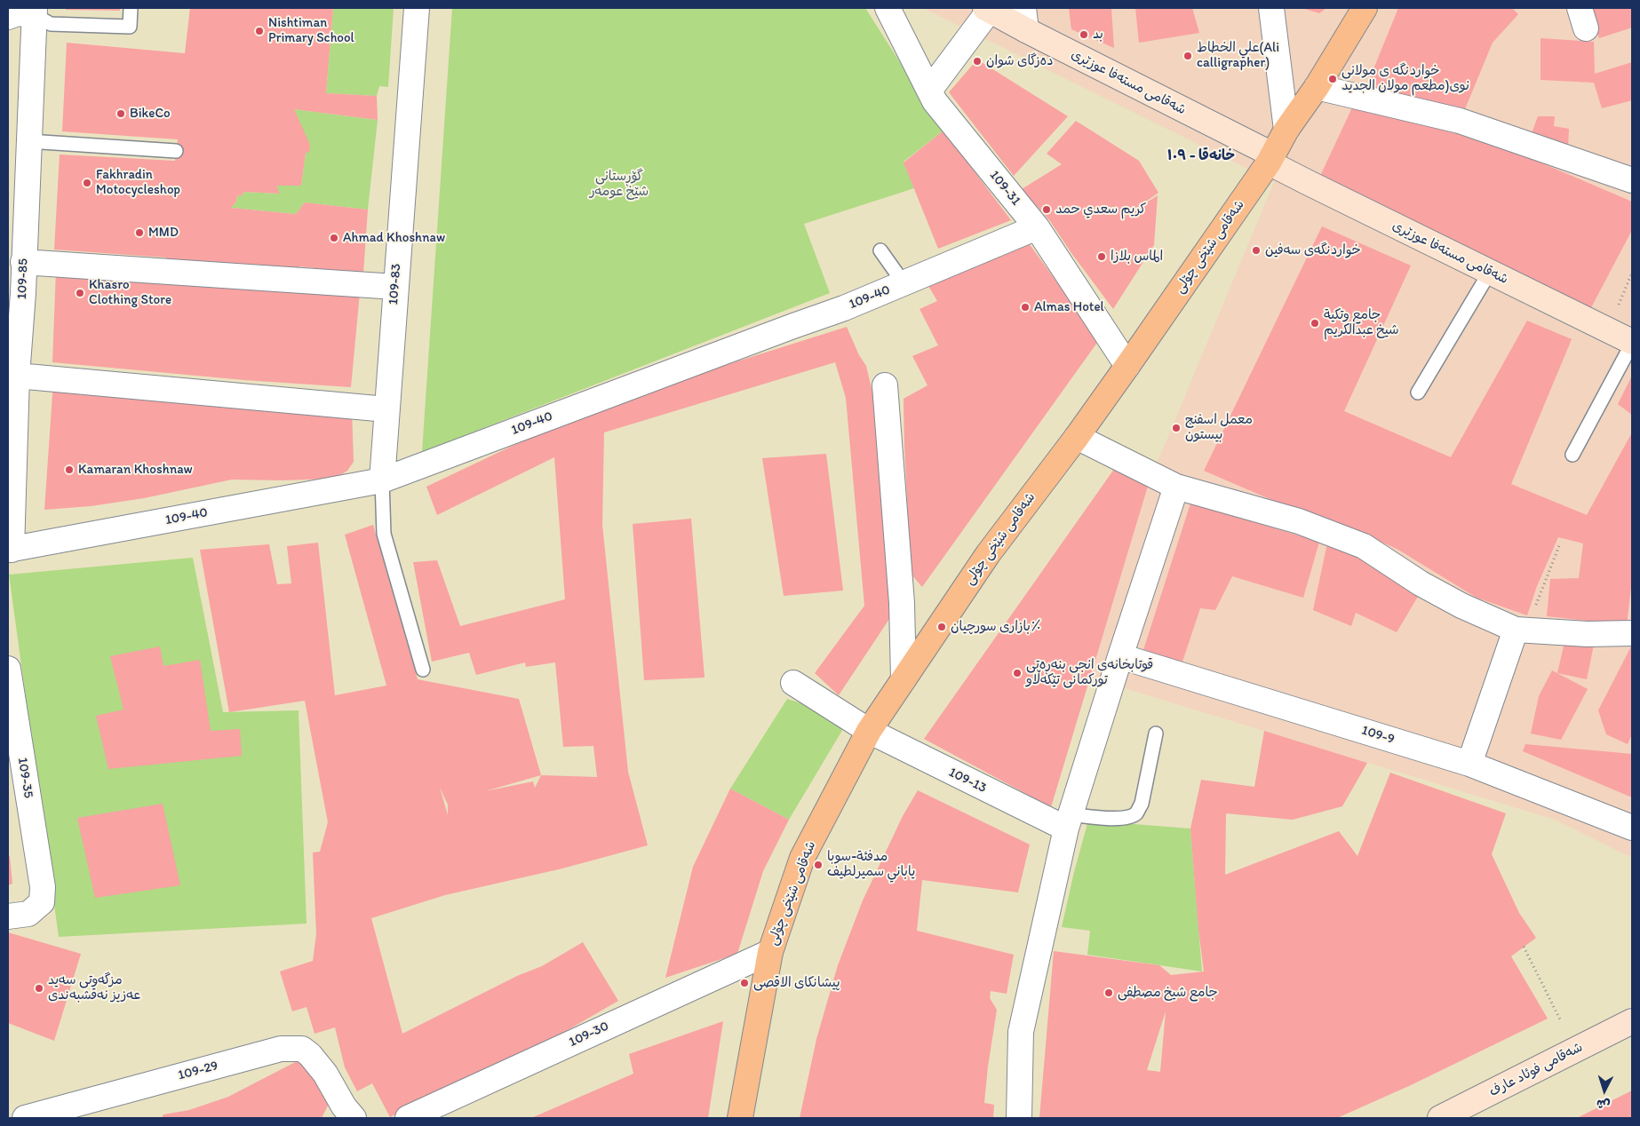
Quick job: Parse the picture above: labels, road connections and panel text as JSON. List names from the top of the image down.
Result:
{
  "streets": {
    "main road": ["شەقامی مستەفا عوزێری", "شەقامی شێخی چۆلی", "شەقامی فوئاد عارف"],
    "street": [
      "109-31",
      "109-85",
      "109-83",
      "109-40",
      "109-9",
      "109-35",
      "109-13",
      "109-30",
      "109-29"
    ]
  },
  "crossings": [
    ["شەقامی مستەفا عوزێری", "شەقامی شێخی چۆلی"],
    ["109-31", "شەقامی شێخی چۆلی"],
    ["109-31", "109-40"],
    ["شەقامی شێخی چۆلی", "109-13"],
    ["شەقامی شێخی چۆلی", "109-30"],
    ["109-85", "109-40"],
    ["109-83", "109-40"]
  ],
  "districts": ["خانەقا - ١٠٩"],
  "parks": ["گۆڕستانی شێخ عومەر"],
  "places": [
    "Nishtiman Primary School",
    "بد",
    "علي الخطاط(Ali calligrapher)",
    "دەزگای شوان",
    "خواردنگه ی مولانی نوی(مطعم مولان الجديد",
    "BikeCo",
    "Fakhradin Motocycleshop",
    "كريم سعدي حمد",
    "MMD",
    "Ahmad Khoshnaw",
    "خواردنگەی سەفین",
    "الماس بلازا",
    "Khasro Clothing Store",
    "Almas Hotel",
    "جامع وتكية شيخ عبدالكريم",
    "معمل اسفنج بيستون",
    "Kamaran Khoshnaw",
    "بازاری سورچیان٪",
    "قوتابخانەی انجی بنەڕەتی تورکمانی تێکەڵاو",
    "مدفئة-سوبا ياباني سميرلطيف",
    "پيشانكاى الاقصى",
    "مزگەوتی سەید عەزیز نەقشبەندی",
    "جامع شيخ مصطفى"
  ],
  "north": "bottom"
}
